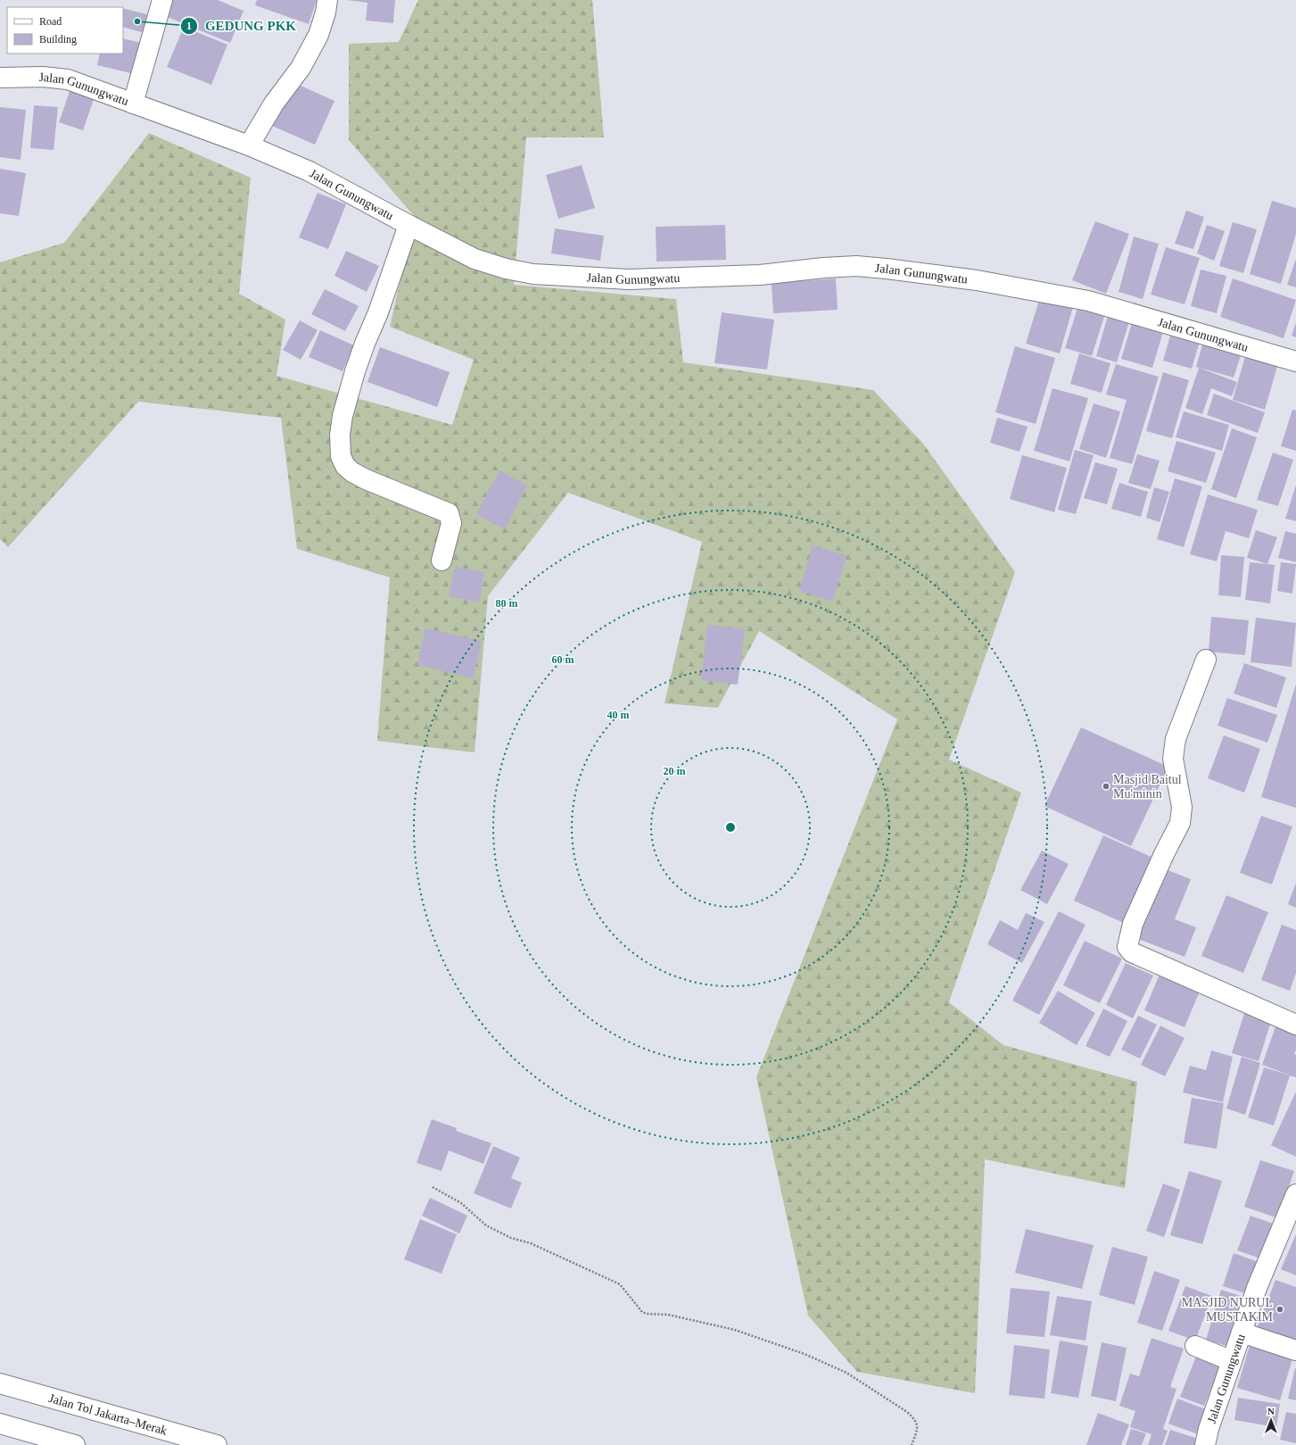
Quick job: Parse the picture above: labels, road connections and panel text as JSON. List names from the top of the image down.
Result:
{
  "streets": {
    "main road": ["Jalan Gunungwatu", "Jalan Tol Jakarta–Merak"]
  },
  "places": ["GEDUNG PKK", "Masjid Baitul Mu'minin", "MASJID NURUL MUSTAKIM"],
  "legend": ["Road", "Building"],
  "north": "top",
  "rings": [
    "80 m",
    "60 m",
    "40 m",
    "20 m"
  ]
}
